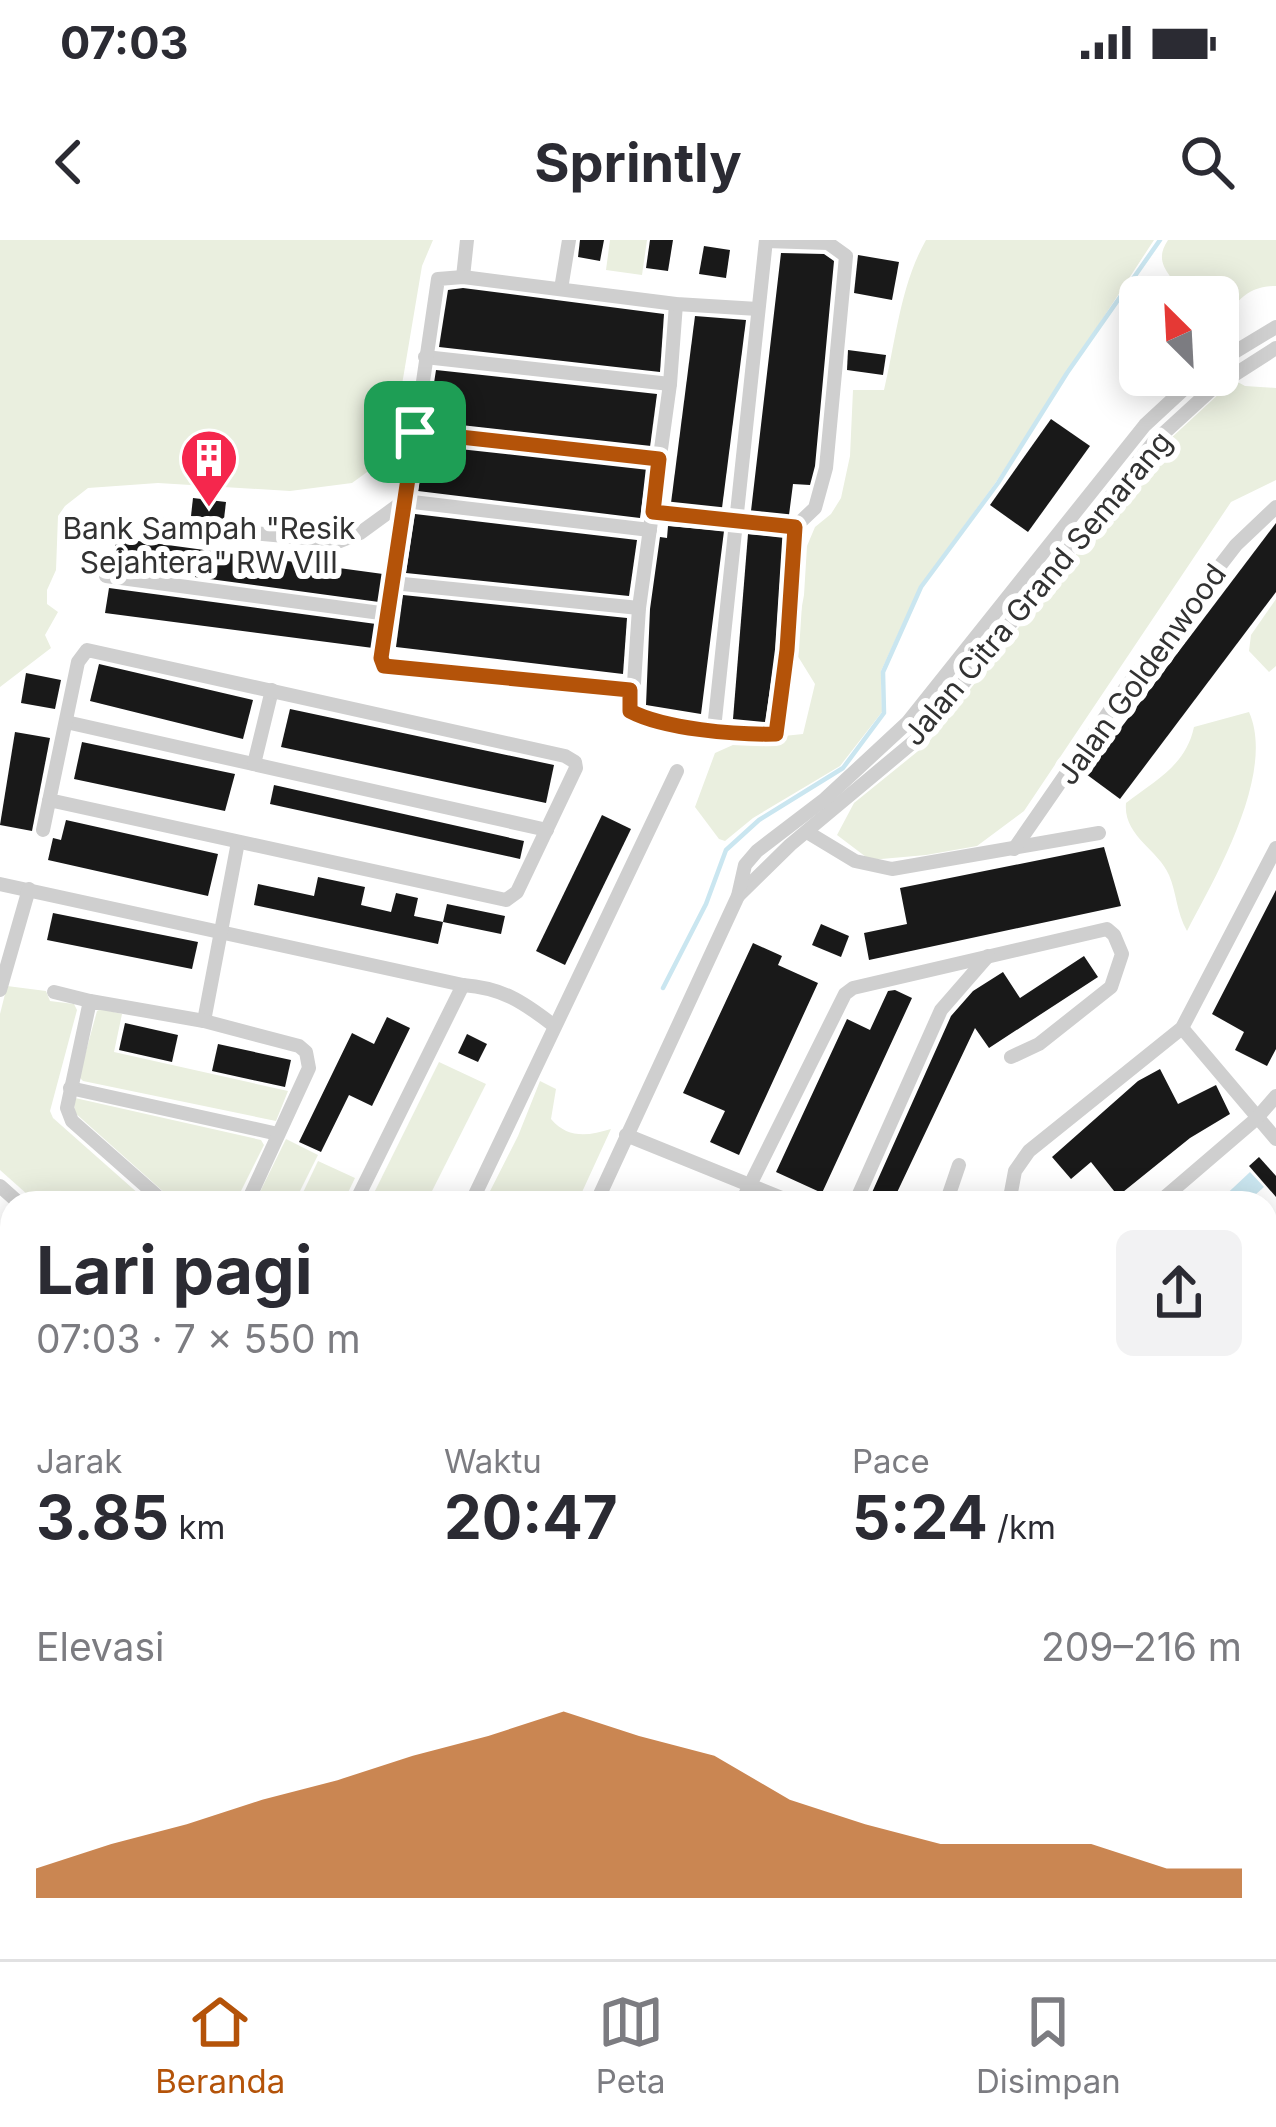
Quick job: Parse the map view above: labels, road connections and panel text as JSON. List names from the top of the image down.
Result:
{
  "streets": {
    "street": ["Jalan Citra Grand Semarang", "Jalan Goldenwood"]
  },
  "crossings": [
    ["Jalan Citra Grand Semarang", "Jalan Goldenwood"]
  ],
  "places": {
    "building": ["Bank Sampah \"Resik Sejahtera\" RW VIII"]
  },
  "north": "top left",
  "page": {
    "status": "07:03",
    "header": "Sprintly",
    "heading": ["Lari pagi", "07:03 · 7 × 550 m"],
    "stats": [
      ["Jarak", "3.85 km"],
      ["Waktu", "20:47"],
      ["Pace", "5:24 /km"]
    ],
    "chart": ["Elevasi", "209–216 m"],
    "tabs": ["Beranda", "Peta", "Disimpan"]
  }
}
